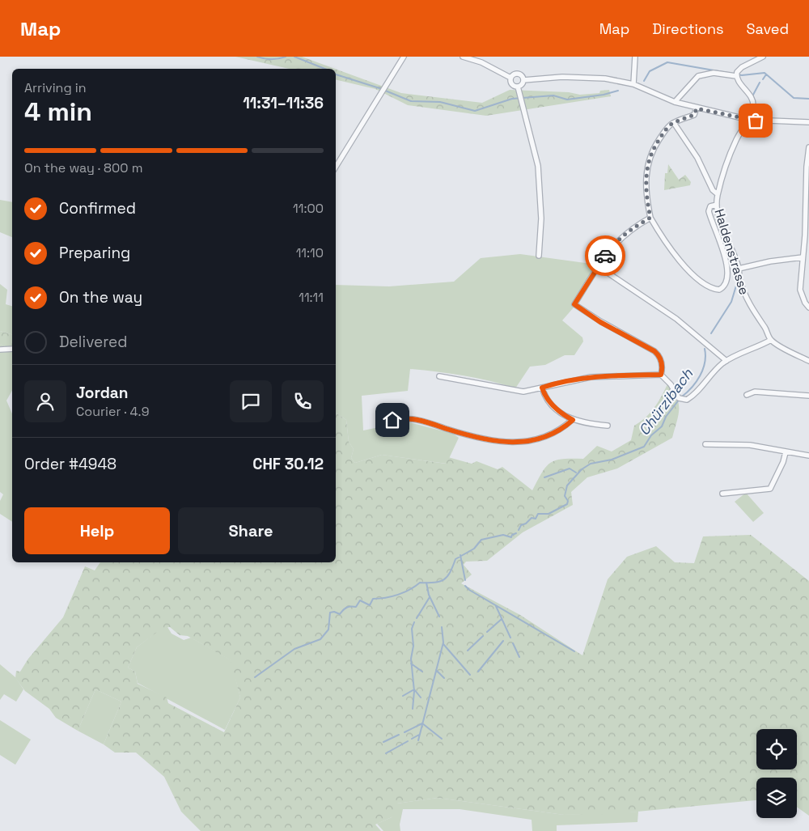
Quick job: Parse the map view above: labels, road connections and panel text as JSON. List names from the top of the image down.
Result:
{
  "streets": {
    "street": ["Haldenstrasse"]
  },
  "water": ["Chürzibach"],
  "page": {
    "header": "Map",
    "nav": ["Map", "Directions", "Saved"],
    "heading": ["4 min", "Arriving in", "11:31–11:36"],
    "panel": [
      "Jordan",
      "Courier · 4.9",
      "Order #4948",
      "CHF 30.12"
    ],
    "bar": "On the way · 800 m",
    "list": [
      ["Confirmed", "11:00"],
      ["Preparing", "11:10"],
      ["On the way", "11:11"],
      "Delivered"
    ],
    "buttons": ["Help", "Share"]
  }
}
